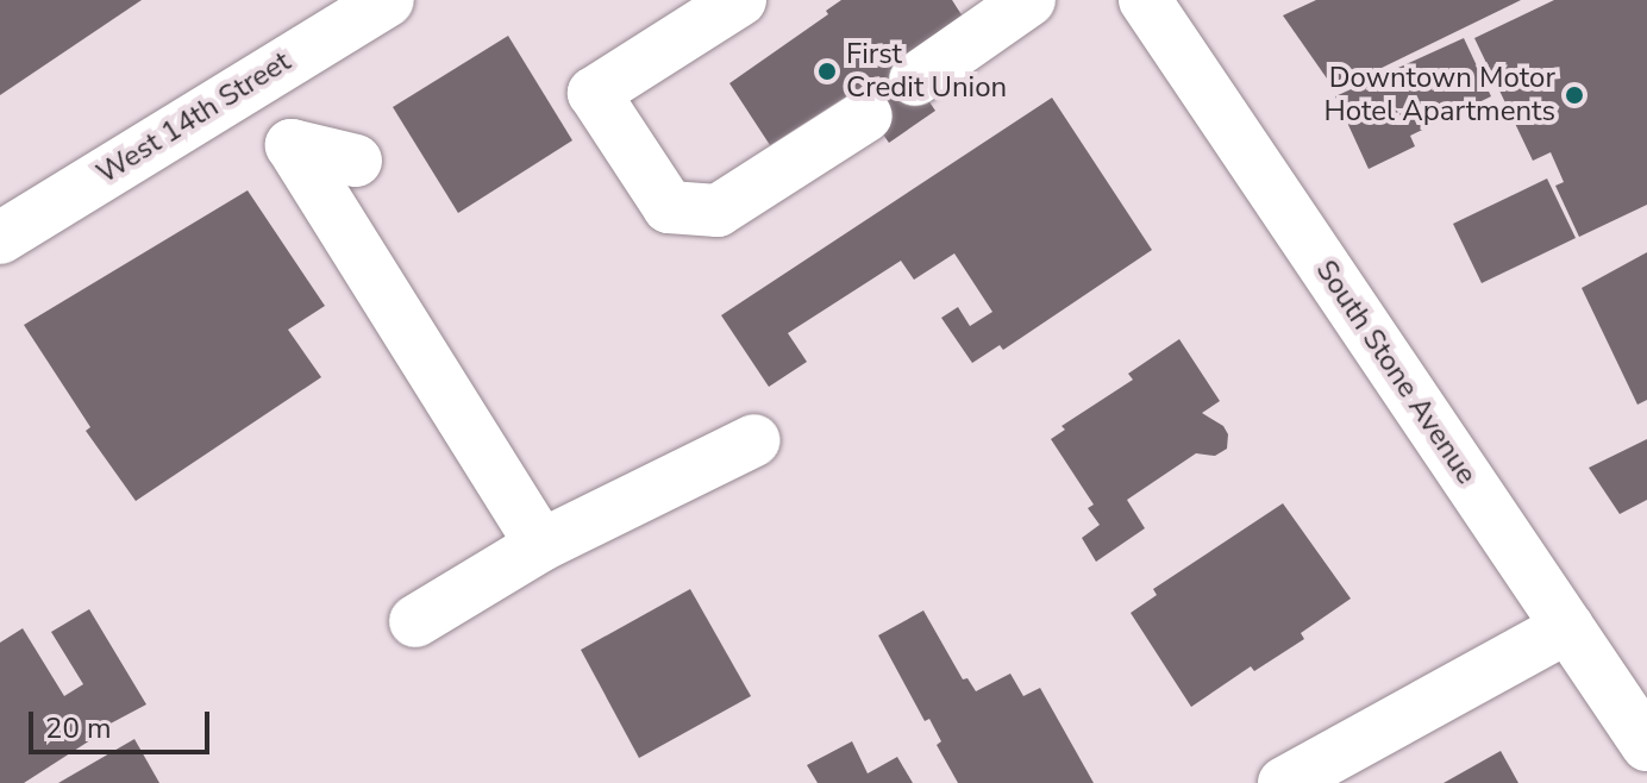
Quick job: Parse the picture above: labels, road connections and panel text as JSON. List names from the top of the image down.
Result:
{
  "streets": {
    "street": ["West 14th Street", "South Stone Avenue"]
  },
  "places": ["First Credit Union", "Downtown Motor Hotel Apartments"],
  "scale_bar": "20 m"
}
